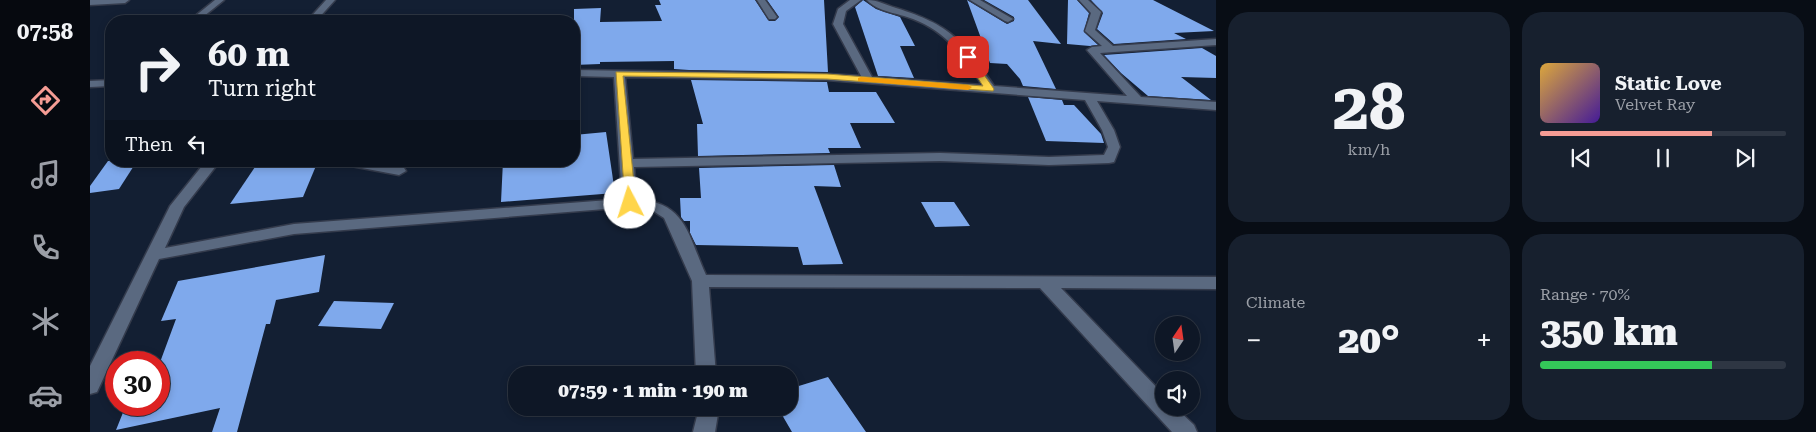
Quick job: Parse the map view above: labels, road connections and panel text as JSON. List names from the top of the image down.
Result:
{
  "north": "top",
  "page": {
    "tabs": "07:58",
    "tile": [
      ["28", "km/h"],
      "Climate",
      ["Range · 70%", "350 km"]
    ],
    "turn": ["60 m", "Turn right"],
    "song": ["Static Love", "Velvet Ray"],
    "then": "Then",
    "heat": ["−", "20°", "+"],
    "limit": "30",
    "trip": "07:59 · 1 min · 190 m"
  }
}
